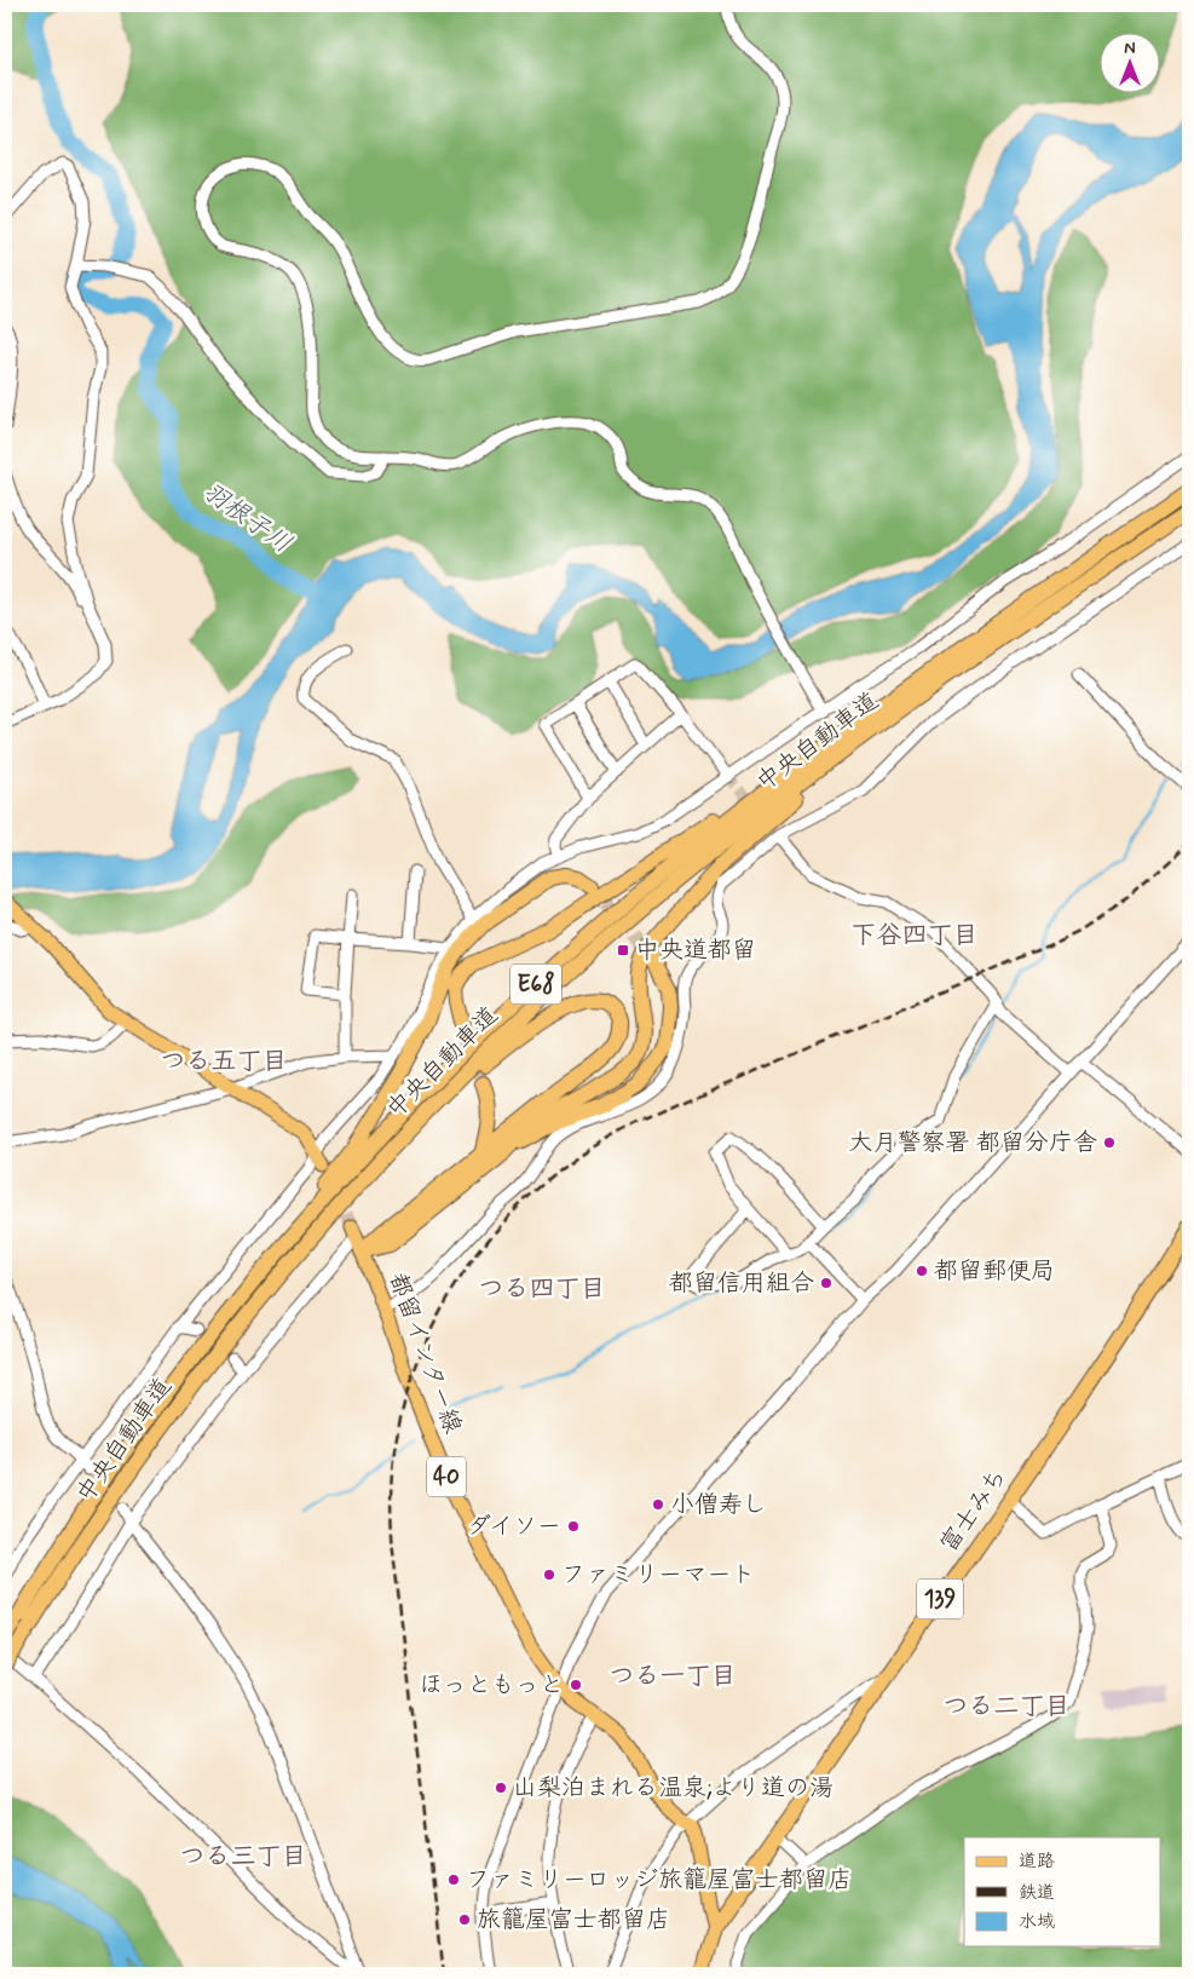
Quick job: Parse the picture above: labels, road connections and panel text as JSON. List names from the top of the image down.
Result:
{
  "streets": {
    "highway": [
      "中央自動車道",
      "E68",
      "富士みち",
      "139"
    ],
    "main road": ["都留インター線", "40"]
  },
  "crossings": [
    ["都留インター線", "富士みち"]
  ],
  "districts": [
    "下谷四丁目",
    "つる五丁目",
    "つる四丁目",
    "つる一丁目",
    "つる二丁目",
    "つる三丁目"
  ],
  "water": ["羽根子川"],
  "places": {
    "transit": ["中央道都留"],
    "other": [
      "大月警察署 都留分庁舎",
      "都留郵便局",
      "都留信用組合",
      "小僧寿し",
      "ダイソー",
      "ファミリーマート",
      "ほっともっと",
      "山梨泊まれる温泉;より道の湯",
      "ファミリーロッジ旅籠屋富士都留店",
      "旅籠屋富士都留店"
    ]
  },
  "legend": ["道路", "鉄道", "水域"],
  "north": "top"
}
